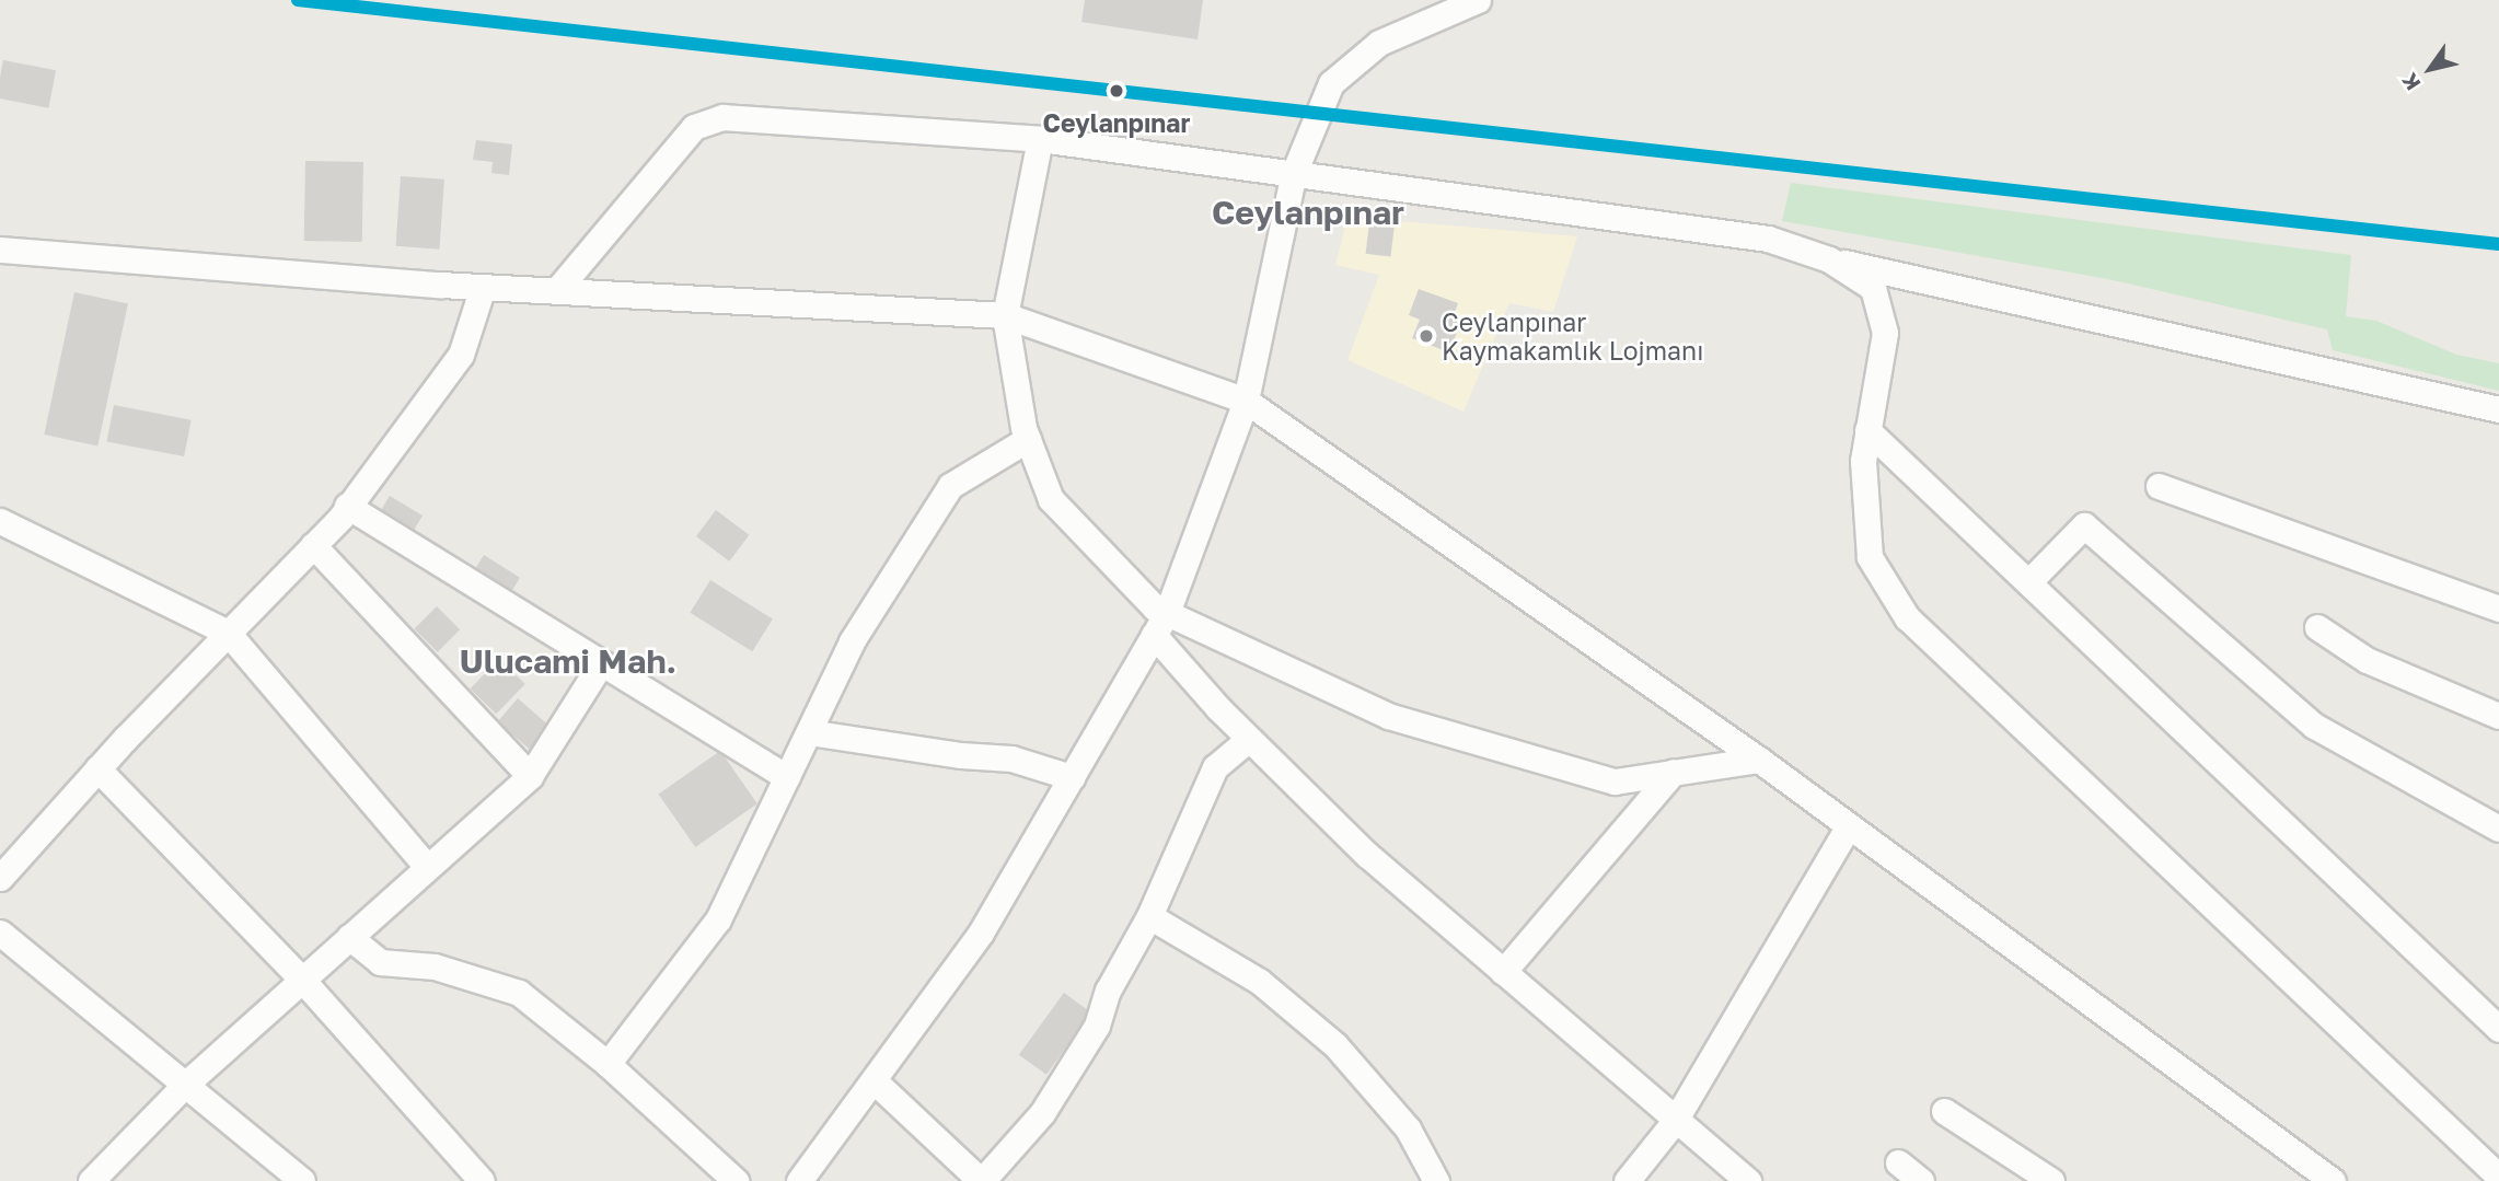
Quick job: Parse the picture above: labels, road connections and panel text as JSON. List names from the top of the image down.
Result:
{
  "districts": ["Ceylanpınar", "Ulucami Mah."],
  "places": ["Ceylanpınar", "Ceylanpınar Kaymakamlık Lojmanı"],
  "north": "bottom left"
}
